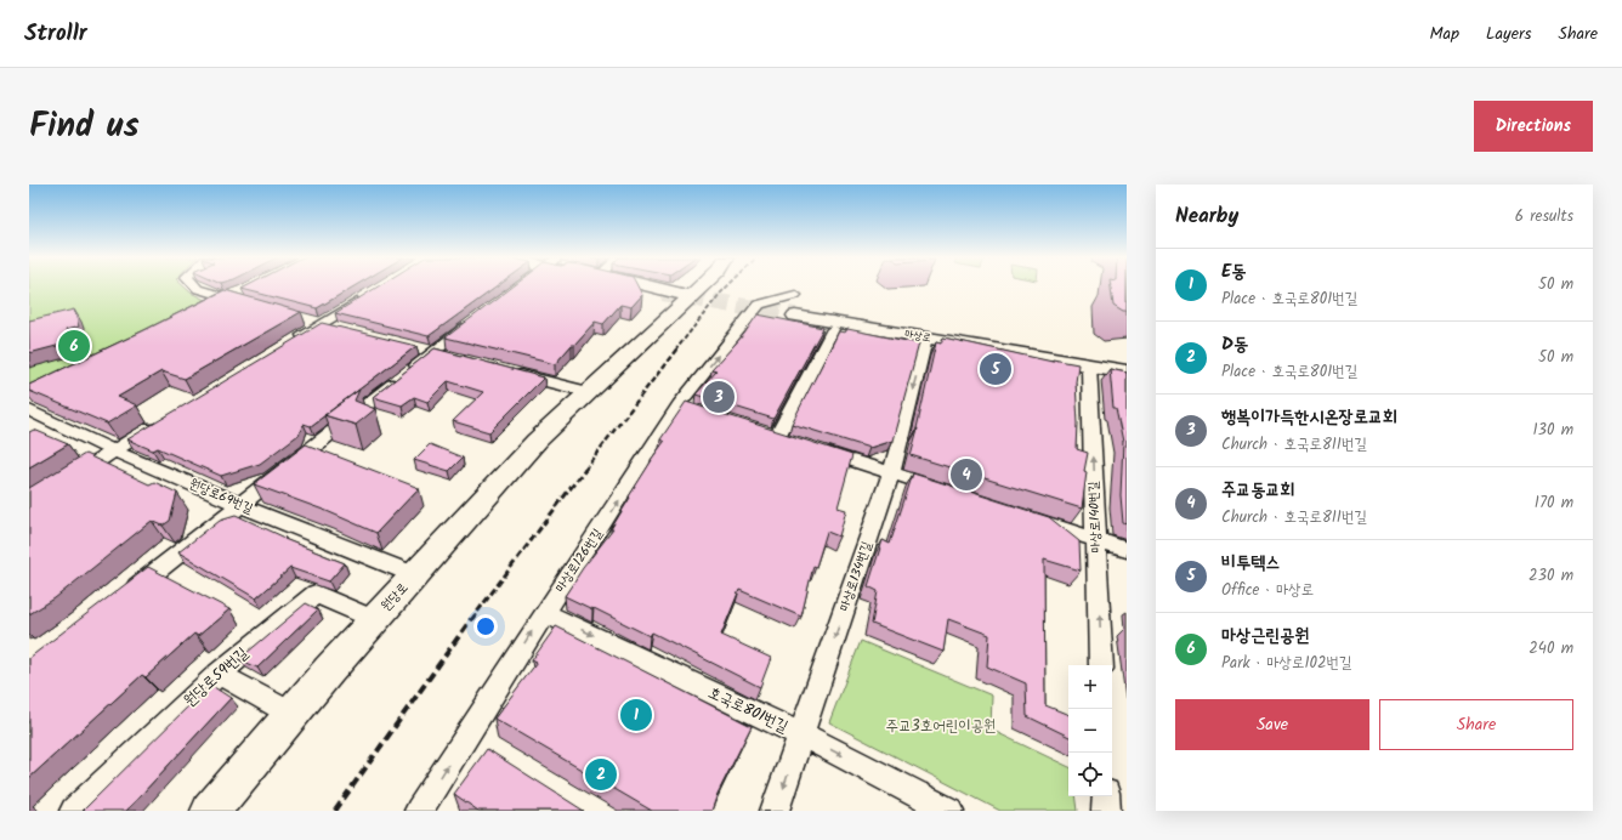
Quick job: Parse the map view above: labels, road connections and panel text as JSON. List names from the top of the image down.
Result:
{
  "streets": {
    "street": [
      "마상로",
      "원당로69번길",
      "마상로140번길",
      "마상로126번길",
      "마상로134번길",
      "원당로",
      "원당로59번길",
      "호국로801번길"
    ]
  },
  "crossings": [
    ["마상로", "마상로140번길"],
    ["마상로", "마상로126번길"],
    ["마상로", "마상로134번길"],
    ["원당로69번길", "원당로"],
    ["마상로126번길", "호국로801번길"],
    ["마상로134번길", "호국로801번길"],
    ["원당로", "원당로59번길"]
  ],
  "one_way": [
    "마상로140번길",
    "마상로126번길",
    "마상로134번길",
    "호국로801번길"
  ],
  "parks": ["주교3호어린이공원"],
  "page": {
    "header": "Strollr",
    "nav": ["Map", "Layers", "Share"],
    "title": "Find us",
    "buttons": [
      "Directions",
      ["Save", "Share"]
    ],
    "heading": ["Nearby", "6 results"],
    "list": [
      {
        "mark": "1",
        "name": "E동",
        "note": "Place · 호국로801번길",
        "value": "50 m"
      },
      {
        "mark": "2",
        "name": "D동",
        "note": "Place · 호국로801번길",
        "value": "50 m"
      },
      {
        "mark": "3",
        "name": "행복이가득한시온장로교회",
        "note": "Church · 호국로811번길",
        "value": "130 m"
      },
      {
        "mark": "4",
        "name": "주교동교회",
        "note": "Church · 호국로811번길",
        "value": "170 m"
      },
      {
        "mark": "5",
        "name": "비투텍스",
        "note": "Office · 마상로",
        "value": "230 m"
      },
      {
        "mark": "6",
        "name": "마상근린공원",
        "note": "Park · 마상로102번길",
        "value": "240 m"
      }
    ],
    "pins": [
      "6",
      "5",
      "3",
      "4",
      "1",
      "2"
    ],
    "map_buttons": ["+", "−"]
  }
}
